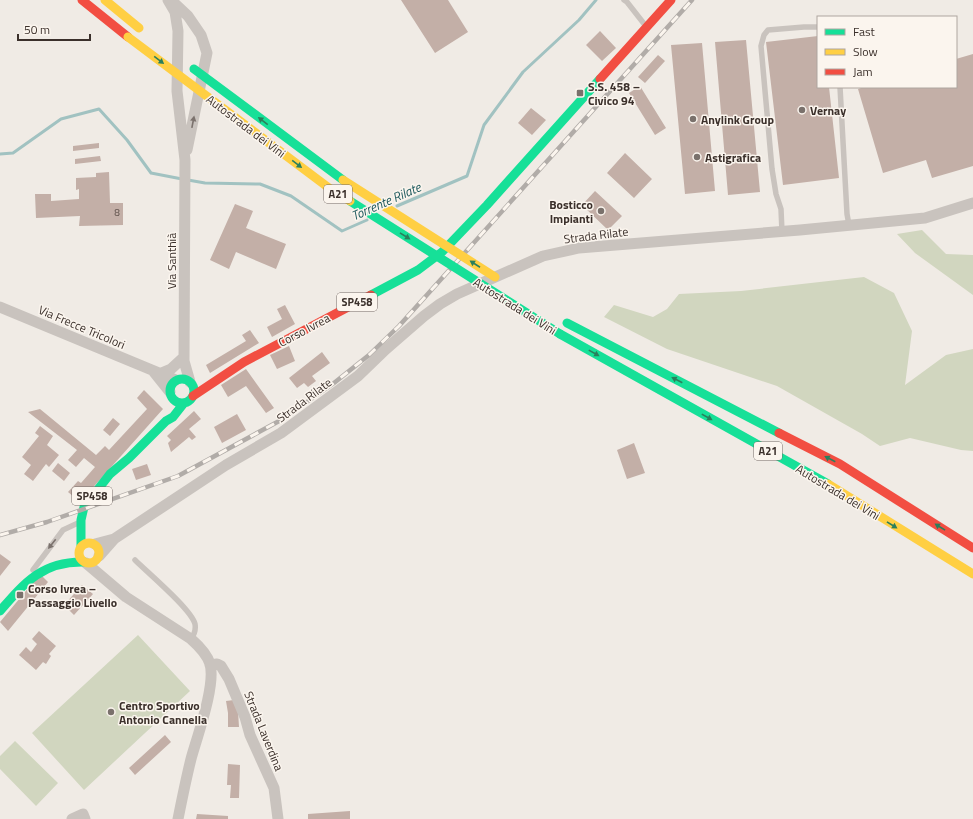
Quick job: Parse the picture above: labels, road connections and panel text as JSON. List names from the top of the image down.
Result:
{
  "streets": {
    "main road": [
      "Autostrada dei Vini",
      "A21",
      "SP458",
      "Corso Ivrea"
    ],
    "street": [
      "Strada Rilate",
      "Via Santhià",
      "Via Frecce Tricolori",
      "Strada Laverdina"
    ]
  },
  "crossings": [
    ["Strada Rilate", "Corso Ivrea"],
    ["Via Santhià", "Via Frecce Tricolori"],
    ["Via Santhià", "Corso Ivrea"],
    ["SP458", "Corso Ivrea"],
    ["Via Frecce Tricolori", "Corso Ivrea"]
  ],
  "water": ["Torrente Rilate"],
  "places": {
    "transit": ["S.S. 458 – Civico 94", "Corso Ivrea – Passaggio Livello"],
    "other": [
      "Vernay",
      "Anylink Group",
      "Astigrafica",
      "Bosticco Impianti",
      "Centro Sportivo Antonio Cannella"
    ]
  },
  "house_numbers": ["8"],
  "legend": ["Fast", "Slow", "Jam"],
  "scale_bar": "50 m"
}
